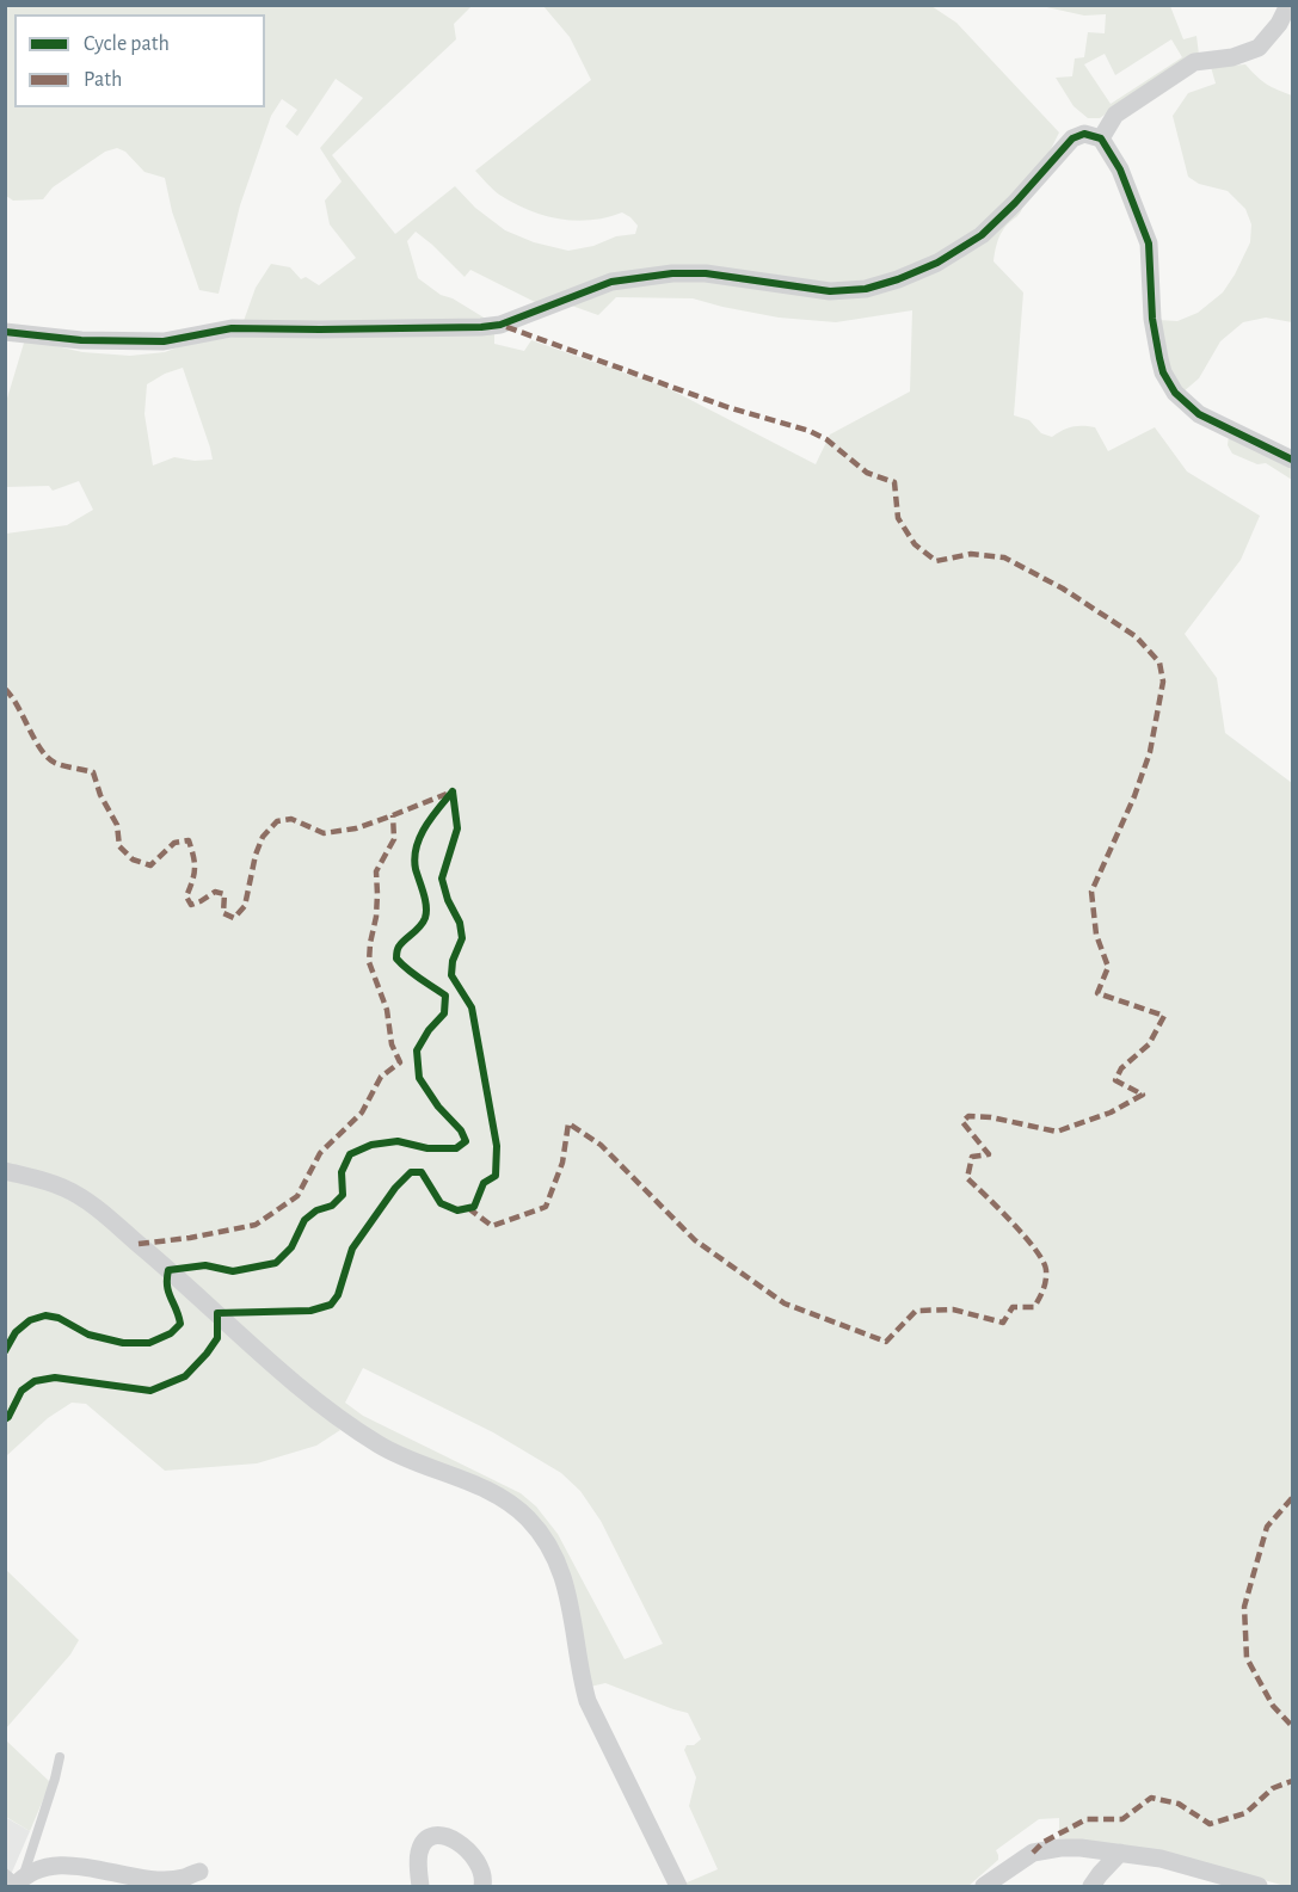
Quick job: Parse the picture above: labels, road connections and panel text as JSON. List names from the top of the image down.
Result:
{
  "legend": ["Cycle path", "Path"]
}
